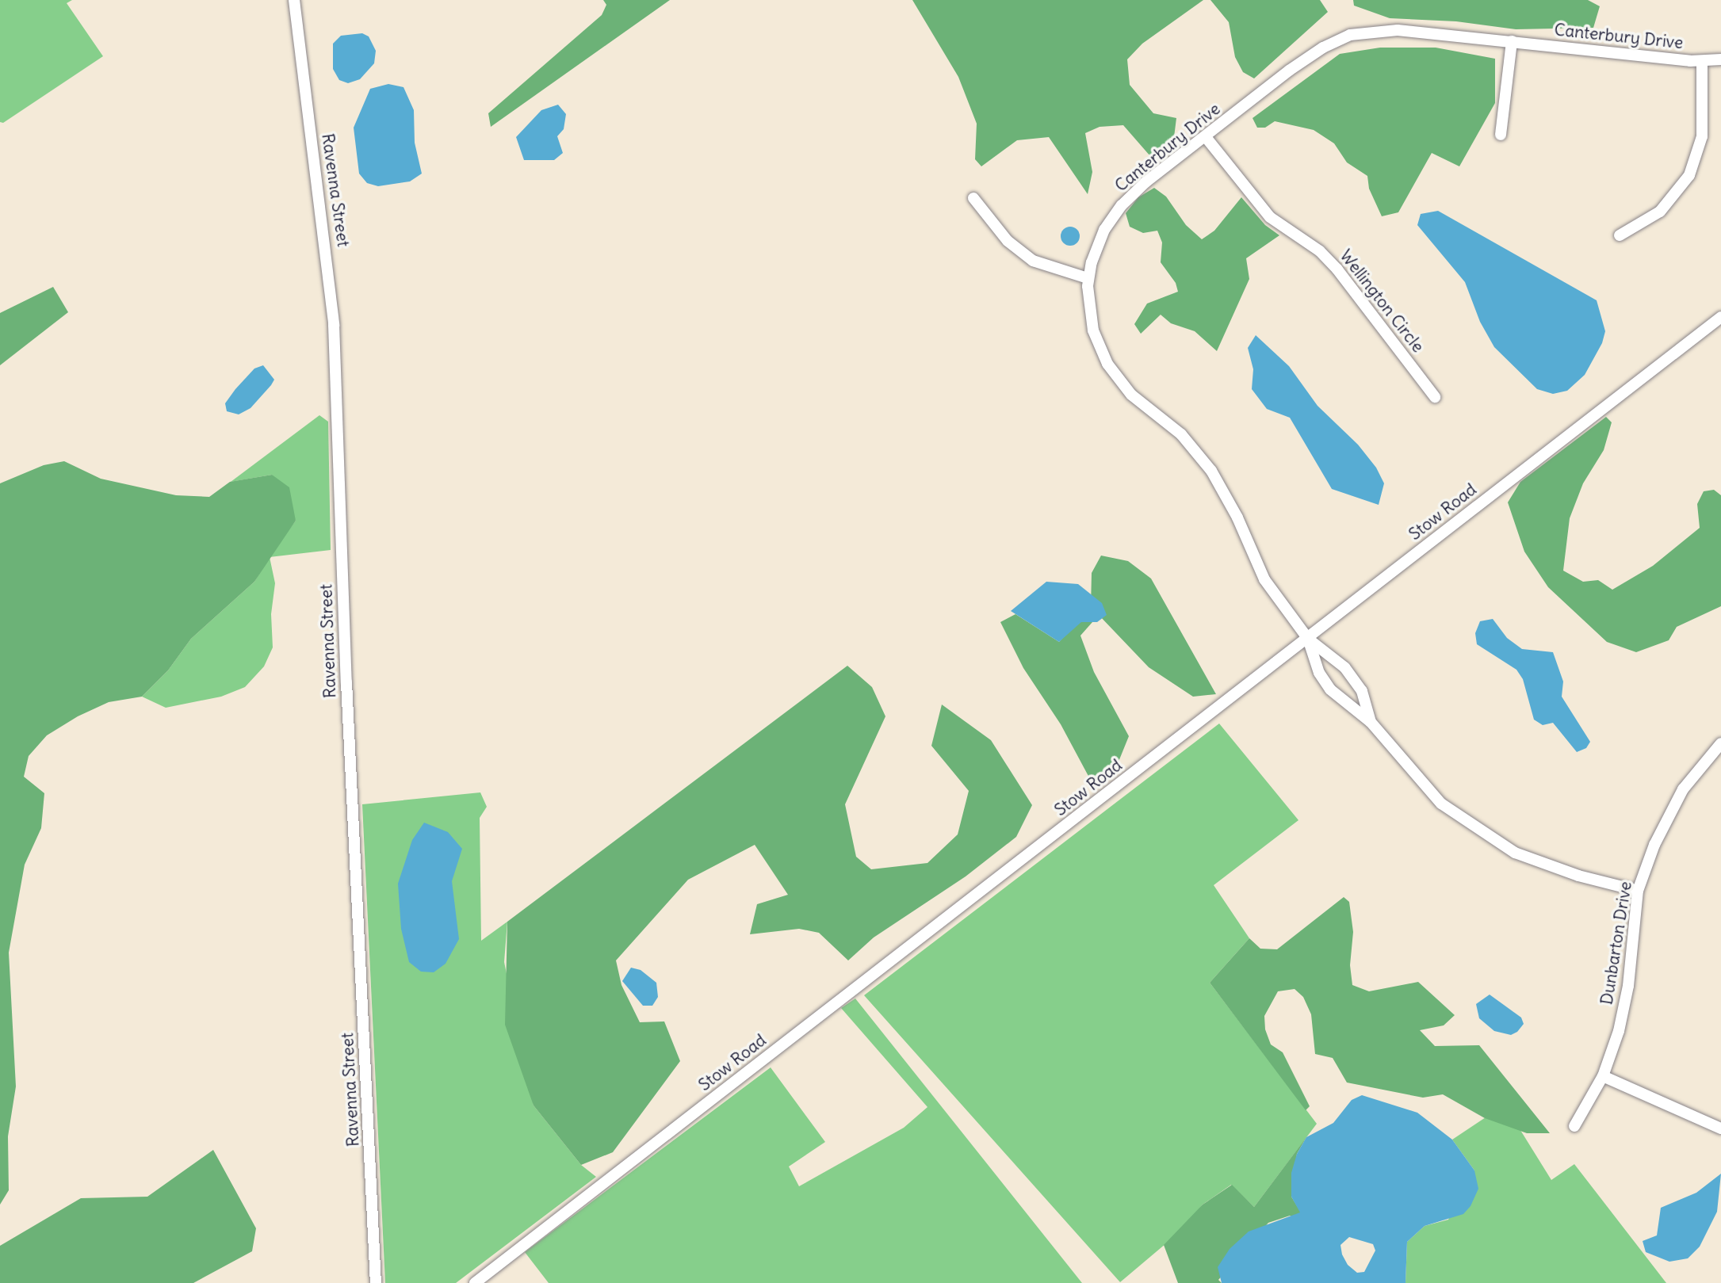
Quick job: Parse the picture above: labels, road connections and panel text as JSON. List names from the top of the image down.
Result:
{
  "streets": {
    "street": [
      "Canterbury Drive",
      "Ravenna Street",
      "Wellington Circle",
      "Stow Road",
      "Dunbarton Drive"
    ]
  },
  "crossings": [
    ["Canterbury Drive", "Wellington Circle"],
    ["Canterbury Drive", "Stow Road"],
    ["Canterbury Drive", "Dunbarton Drive"]
  ]
}
